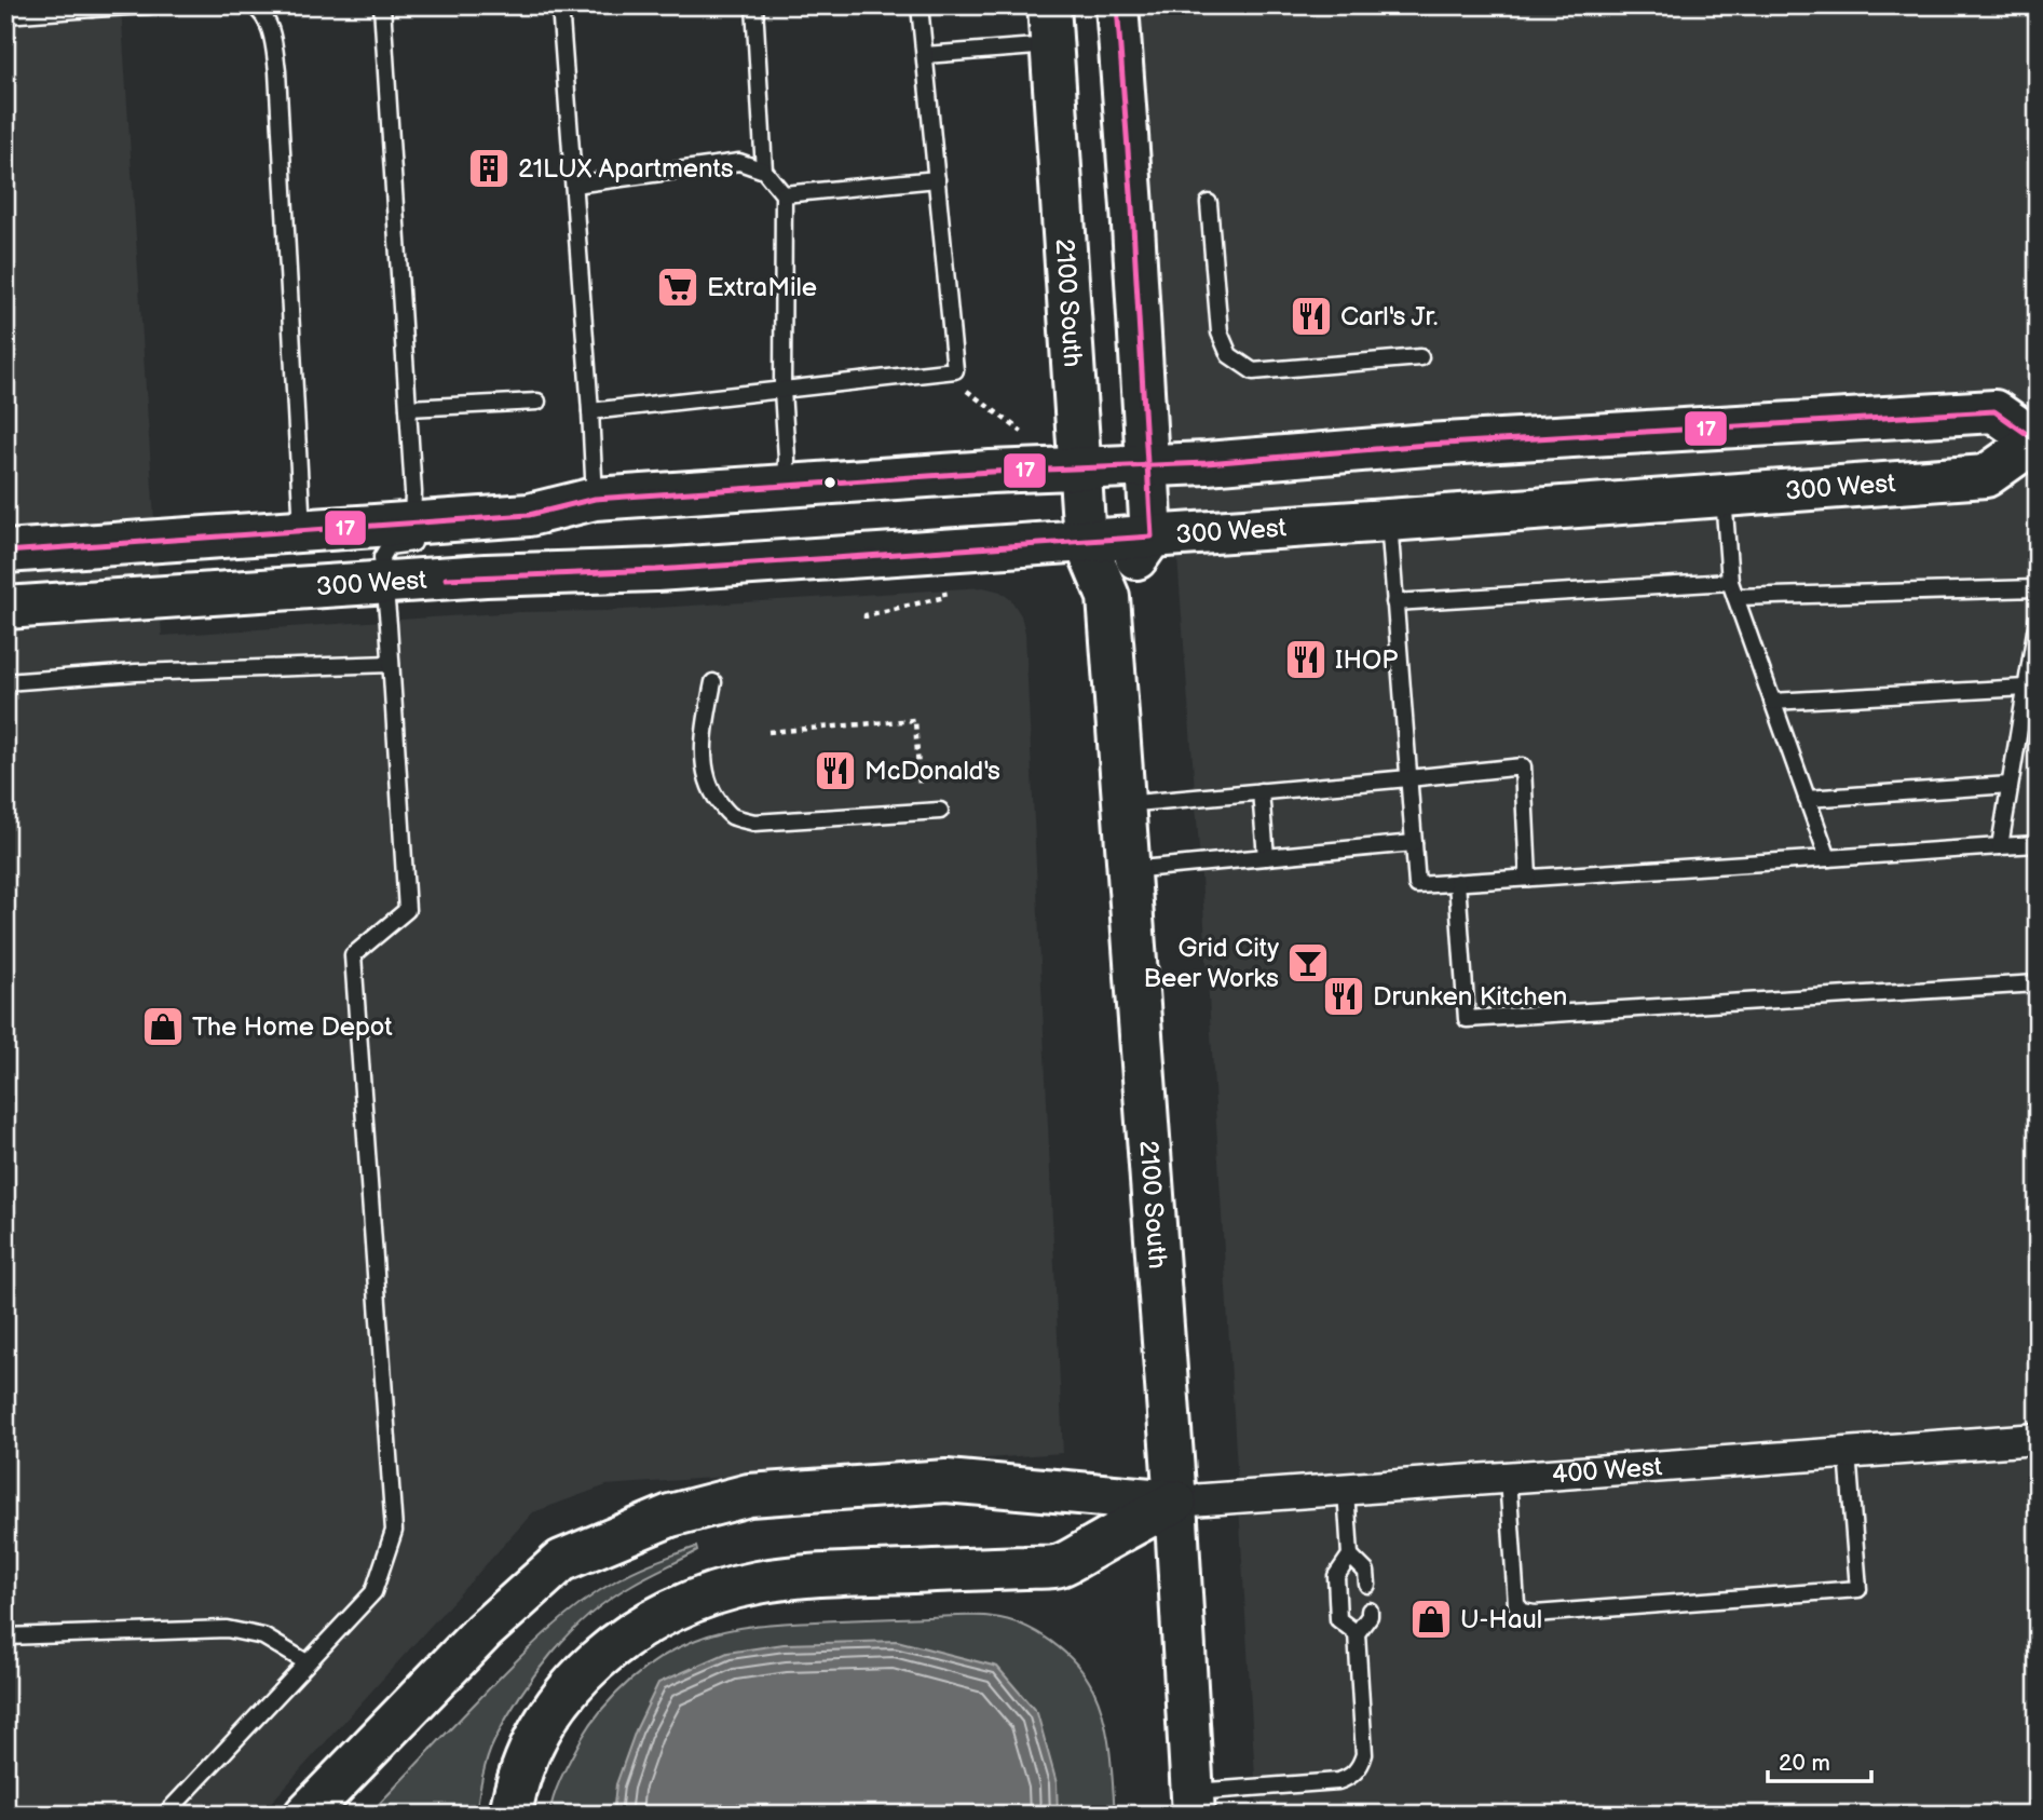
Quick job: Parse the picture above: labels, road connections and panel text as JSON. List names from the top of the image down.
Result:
{
  "streets": {
    "main road": ["2100 South", "300 West"],
    "street": ["400 West"]
  },
  "crossings": [
    ["2100 South", "300 West"],
    ["2100 South", "400 West"]
  ],
  "places": {
    "building": ["21LUX Apartments"],
    "supermarket": ["ExtraMile"],
    "restaurant": [
      "Carl's Jr.",
      "IHOP",
      "McDonald's",
      "Drunken Kitchen"
    ],
    "bar": ["Grid City Beer Works"],
    "shop": ["The Home Depot", "U-Haul"]
  },
  "lines": ["transit line 17"],
  "scale_bar": "20 m"
}
